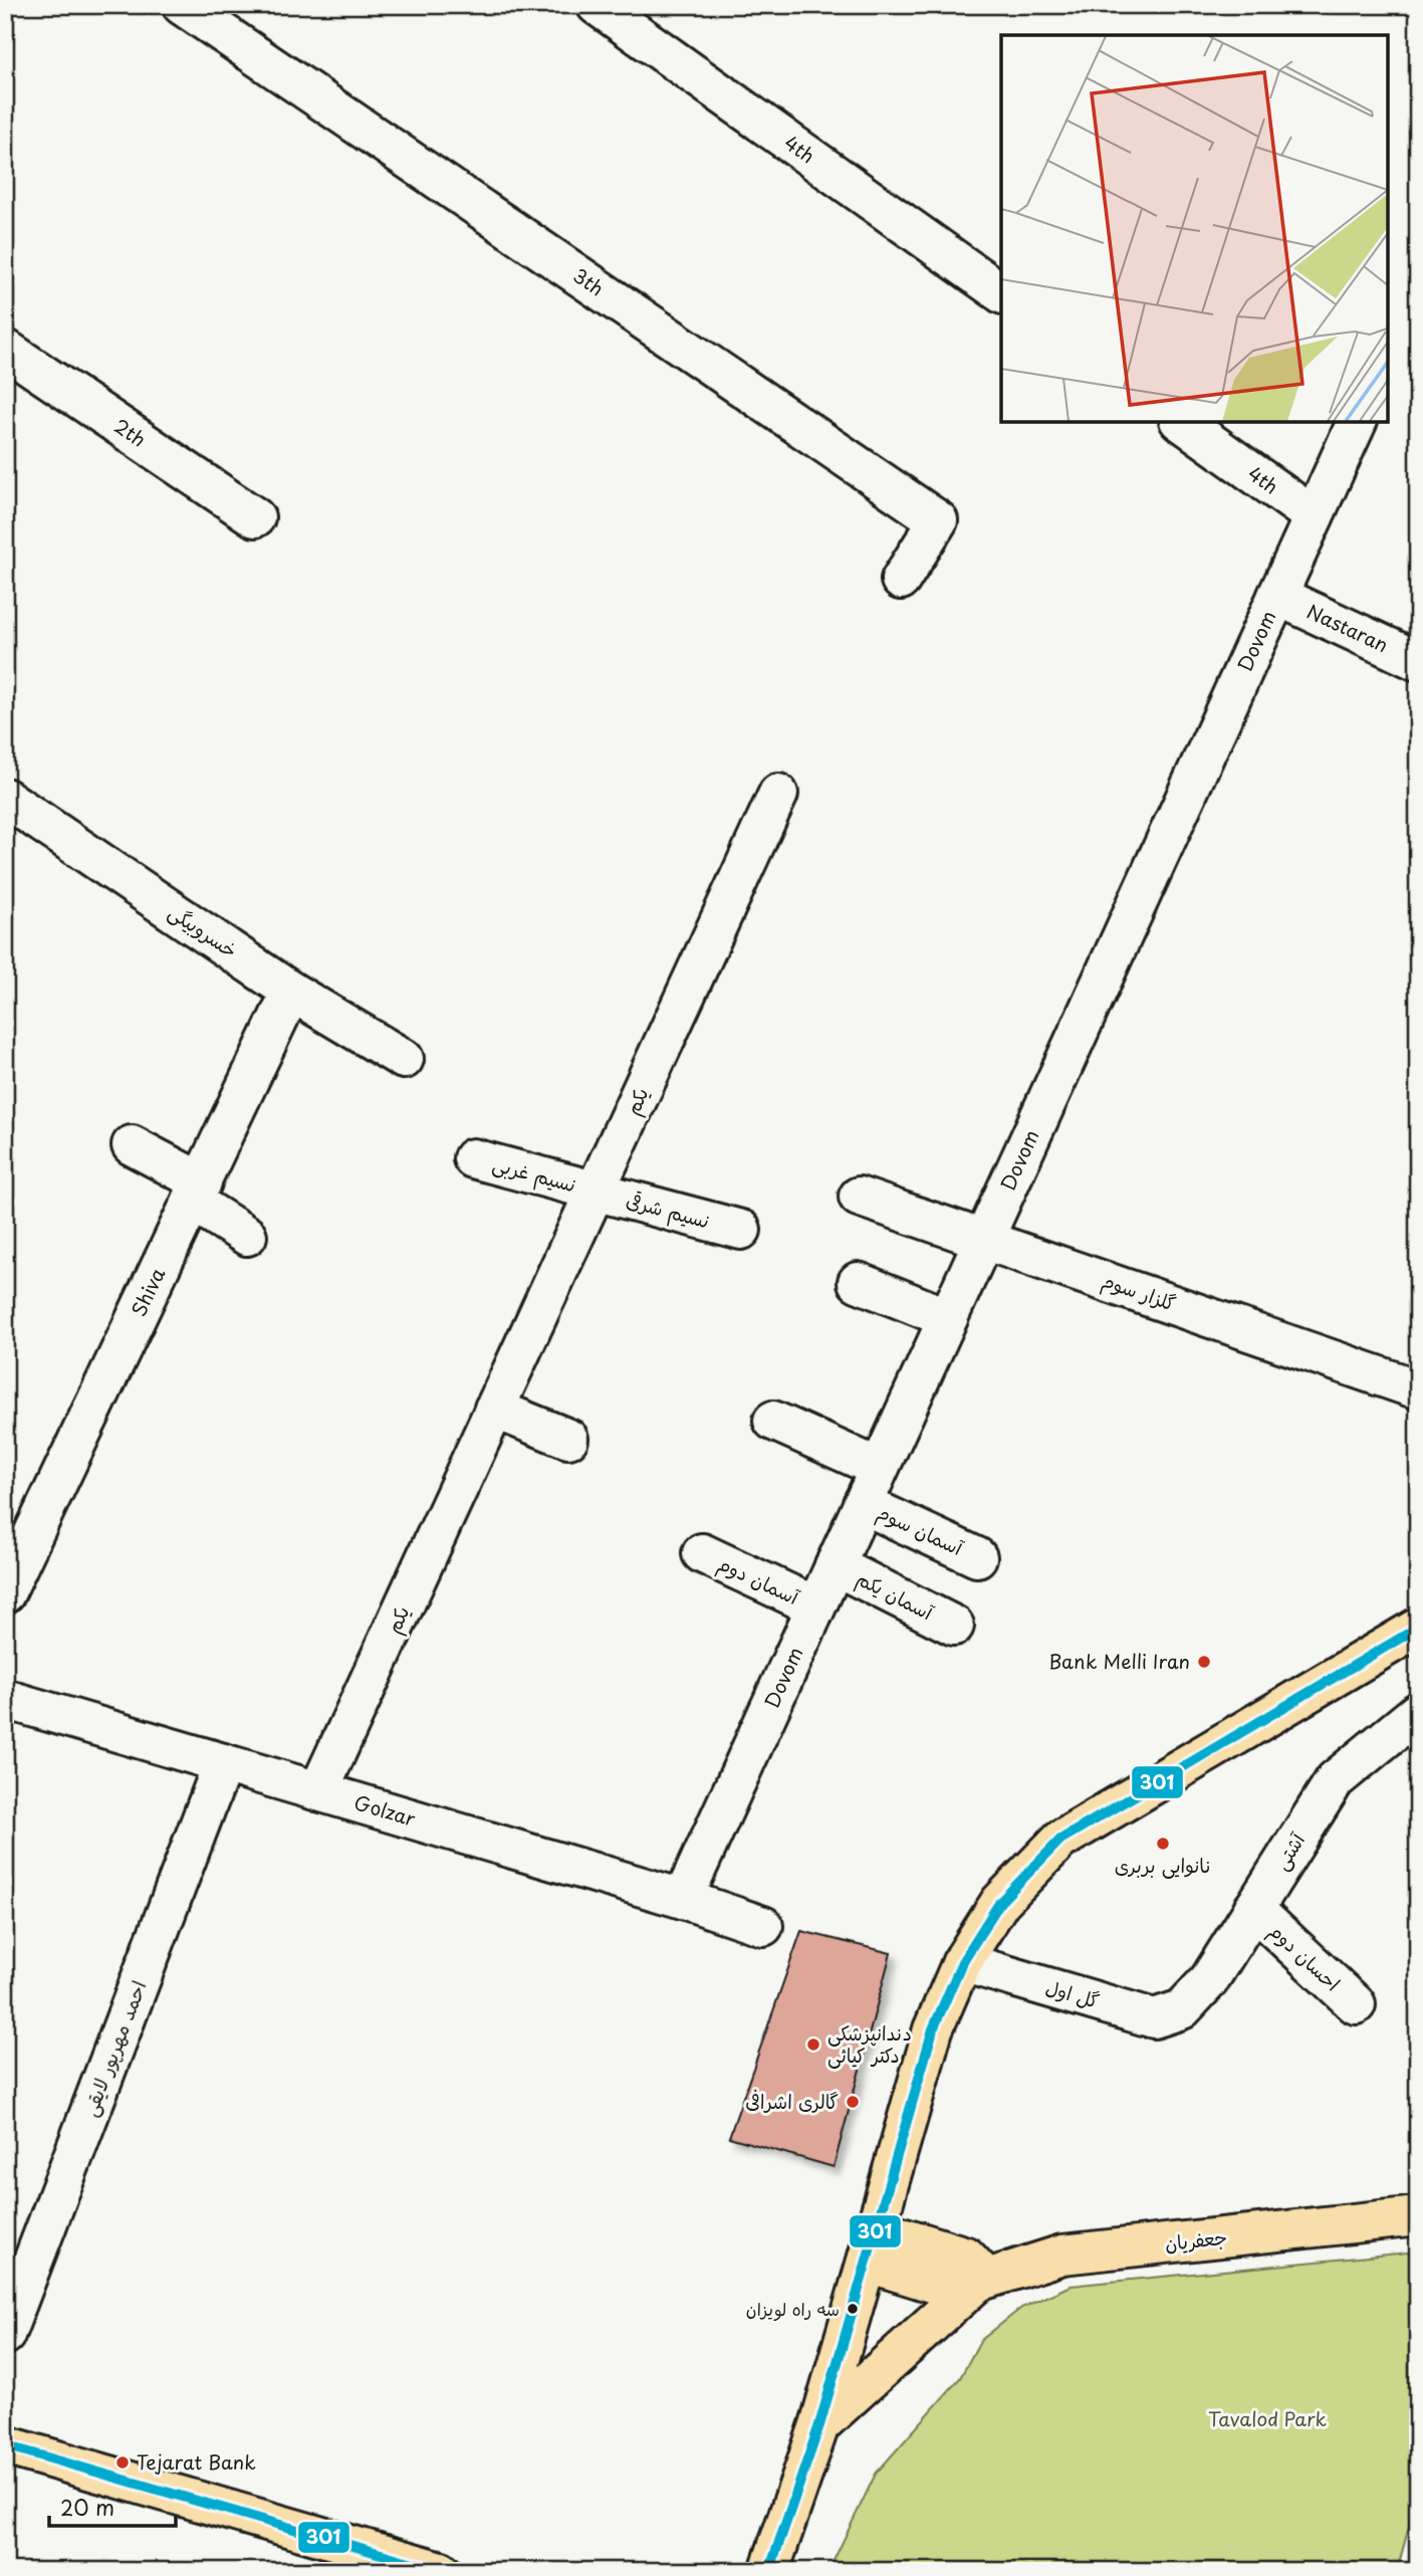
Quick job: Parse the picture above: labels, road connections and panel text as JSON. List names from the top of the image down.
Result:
{
  "streets": {
    "main road": ["جعفریان"],
    "street": [
      "4th",
      "3th",
      "2th",
      "Nastaran",
      "Dovom",
      "خسروبیگی",
      "یکم",
      "نسیم غربی",
      "نسیم شرقی",
      "گلزار سوم",
      "Shiva",
      "آسمان سوم",
      "آسمان دوم",
      "آسمان یکم",
      "Golzar",
      "آشتی",
      "احسان دوم",
      "گل اول",
      "احمد مهرپور لایقی"
    ]
  },
  "crossings": [
    ["4th", "Dovom"],
    ["Nastaran", "Dovom"],
    ["Dovom", "گلزار سوم"],
    ["Dovom", "آسمان سوم"],
    ["Dovom", "آسمان دوم"],
    ["Dovom", "آسمان یکم"],
    ["Dovom", "Golzar"],
    ["خسروبیگی", "Shiva"],
    ["یکم", "نسیم غربی"],
    ["یکم", "نسیم شرقی"],
    ["یکم", "Golzar"],
    ["نسیم غربی", "نسیم شرقی"],
    ["Golzar", "احمد مهرپور لایقی"],
    ["آشتی", "احسان دوم"],
    ["آشتی", "گل اول"]
  ],
  "parks": ["Tavalod Park"],
  "places": [
    "Bank Melli Iran",
    "نانوایی بربری",
    "دندانپزشکی دکتر کیائی",
    "گالری اشرافی",
    "سه راه لویزان",
    "Tejarat Bank"
  ],
  "lines": ["transit line 301"],
  "scale_bar": "20 m"
}
